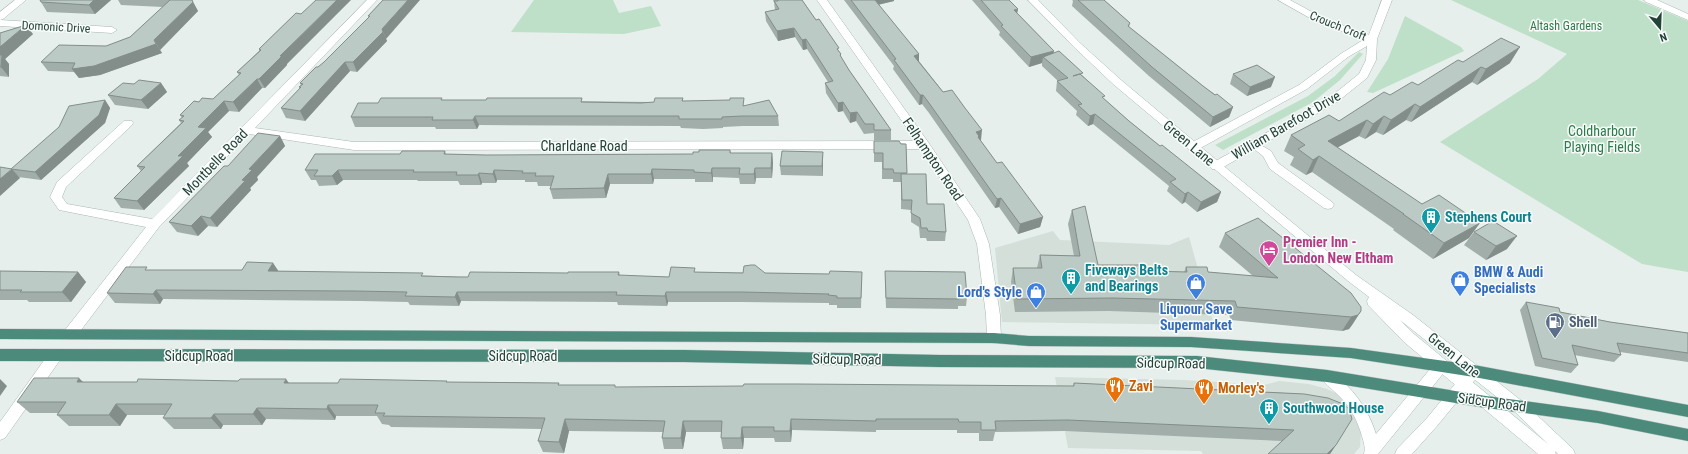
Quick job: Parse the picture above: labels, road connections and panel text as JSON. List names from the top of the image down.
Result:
{
  "streets": {
    "highway": ["Sidcup Road"],
    "street": [
      "Crouch Croft",
      "Domonic Drive",
      "William Barefoot Drive",
      "Green Lane",
      "Charldane Road",
      "Felhampton Road",
      "Montbelle Road"
    ]
  },
  "crossings": [
    ["Crouch Croft", "William Barefoot Drive"],
    ["William Barefoot Drive", "Green Lane"],
    ["Green Lane", "Sidcup Road"],
    ["Charldane Road", "Felhampton Road"],
    ["Charldane Road", "Montbelle Road"],
    ["Felhampton Road", "Sidcup Road"],
    ["Montbelle Road", "Sidcup Road"]
  ],
  "parks": ["Altash Gardens", "Coldharbour Playing Fields"],
  "places": {
    "building": ["Stephens Court", "Fiveways Belts and Bearings", "Southwood House"],
    "hotel": ["Premier Inn - London New Eltham"],
    "shop": ["BMW & Audi Specialists", "Liquour Save Supermarket", "Lord's Style"],
    "fuel station": ["Shell"],
    "restaurant": ["Zavi", "Morley's"]
  },
  "north": "bottom"
}
